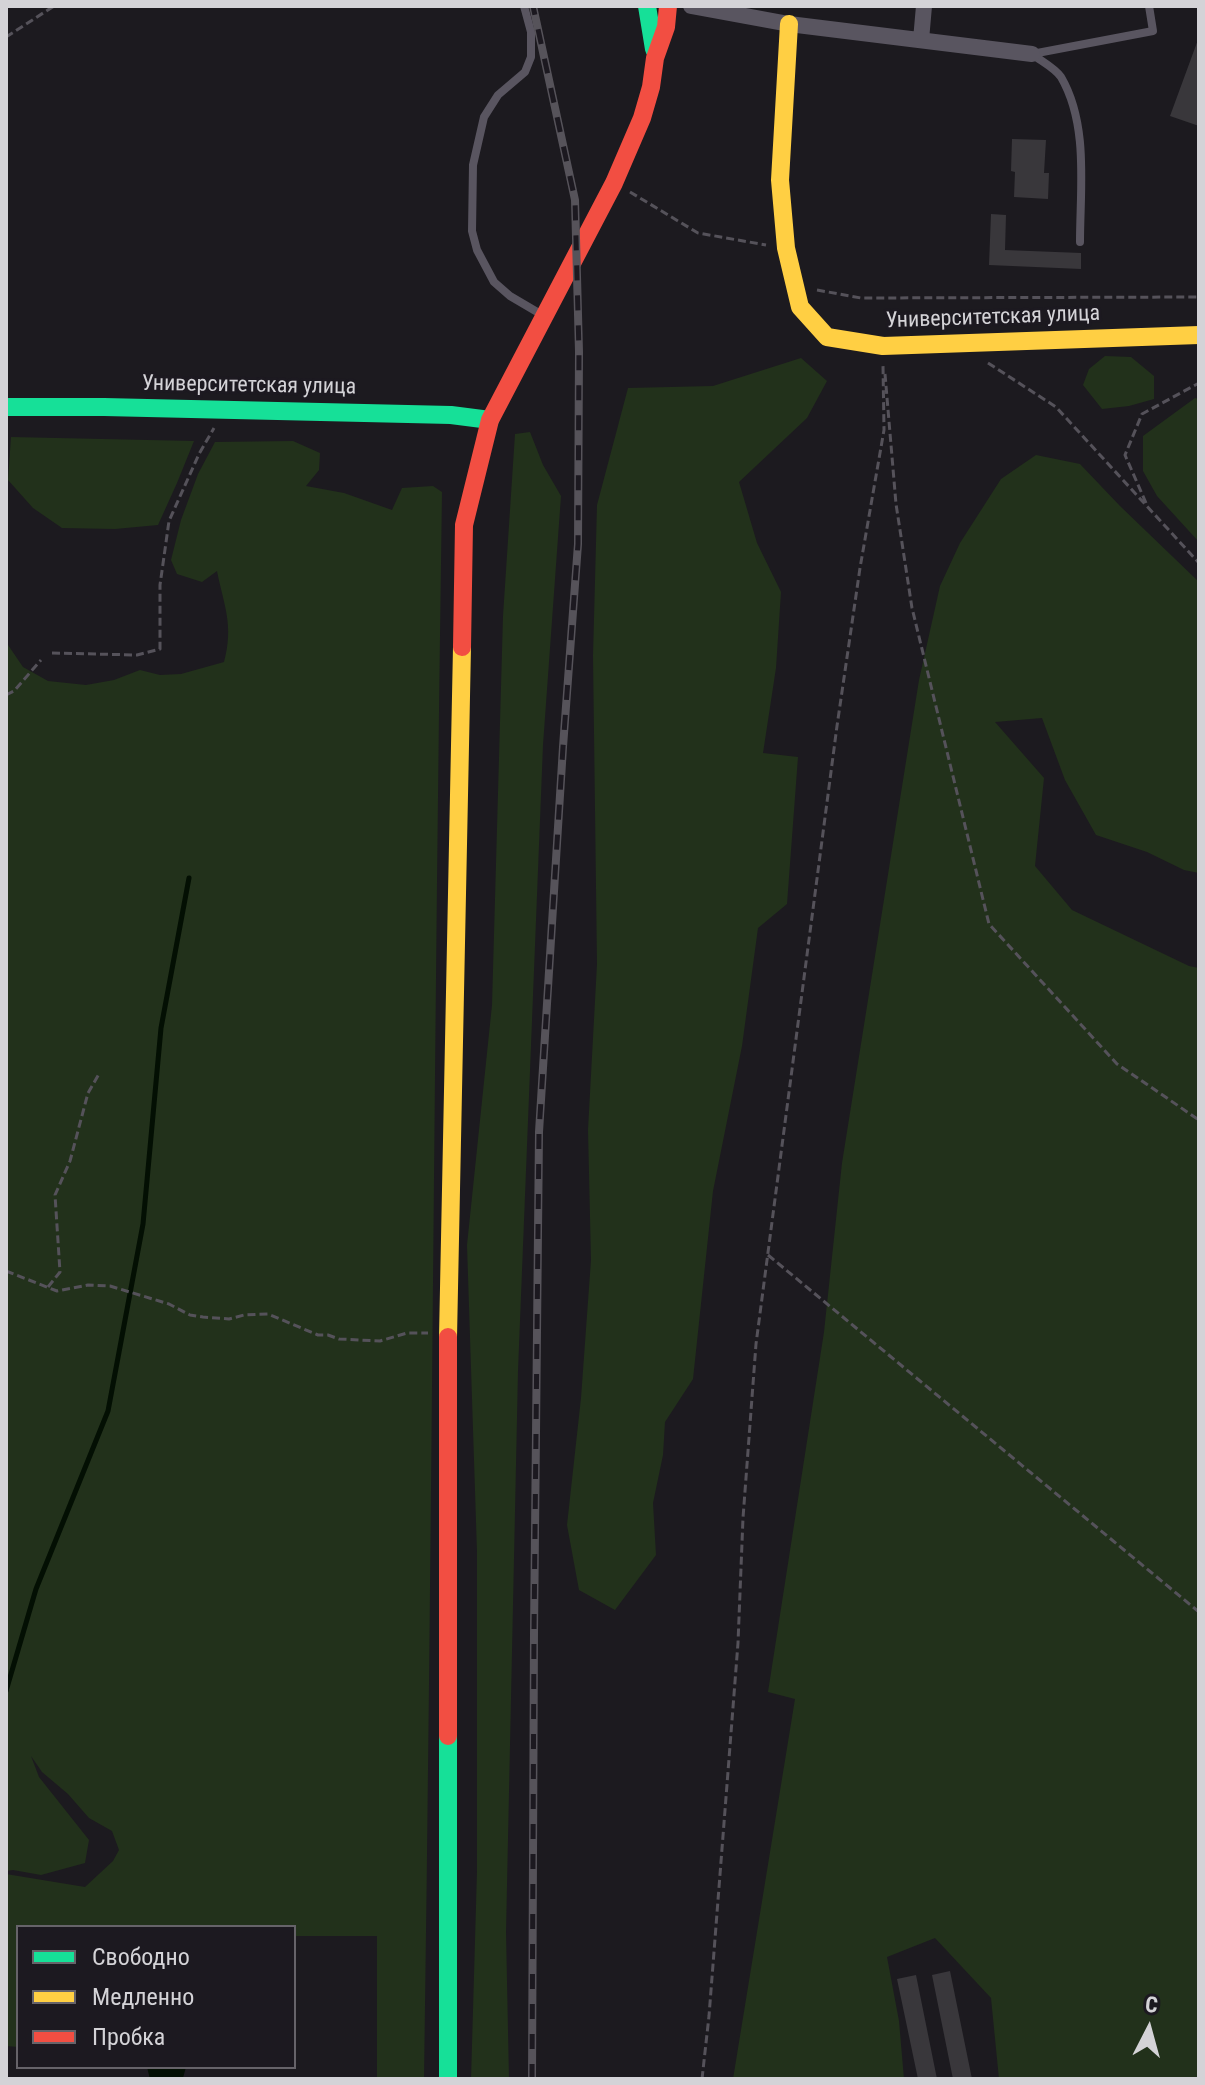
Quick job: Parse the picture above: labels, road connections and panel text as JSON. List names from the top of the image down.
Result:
{
  "streets": {
    "main road": ["Университетская улица"]
  },
  "legend": ["Свободно", "Медленно", "Пробка"],
  "north": "top"
}
